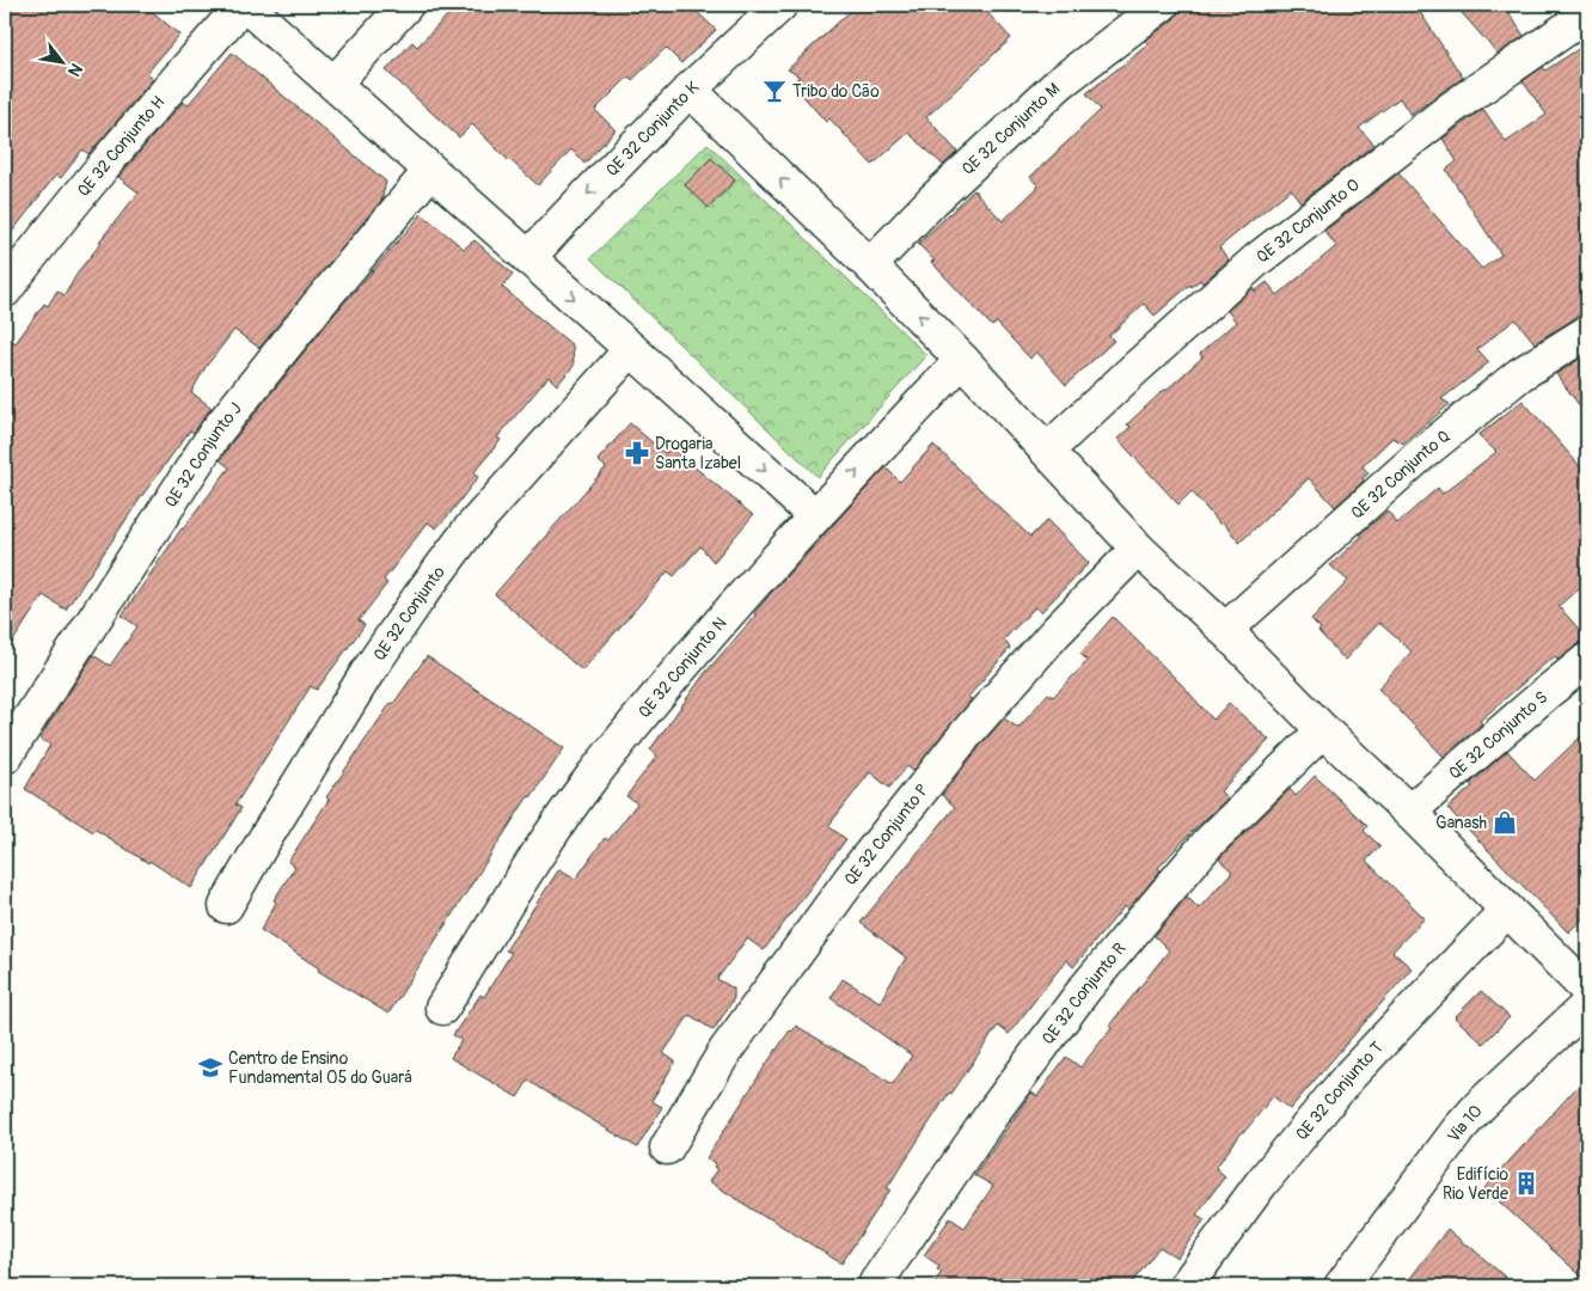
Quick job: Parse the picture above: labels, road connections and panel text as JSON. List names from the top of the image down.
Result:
{
  "streets": {
    "street": [
      "QE 32 Conjunto K",
      "QE 32 Conjunto M",
      "QE 32 Conjunto H",
      "QE 32 Conjunto O",
      "QE 32 Conjunto J",
      "QE 32 Conjunto Q",
      "QE 32 Conjunto",
      "QE 32 Conjunto N",
      "QE 32 Conjunto S",
      "QE 32 Conjunto P",
      "QE 32 Conjunto R",
      "QE 32 Conjunto T",
      "Via 10"
    ]
  },
  "places": {
    "bar": ["Tribo do Cão"],
    "pharmacy": ["Drogaria Santa Izabel"],
    "shop": ["Ganash"],
    "school or university": ["Centro de Ensino Fundamental 05 do Guará"],
    "building": ["Edifício Rio Verde"]
  },
  "north": "bottom right"
}
